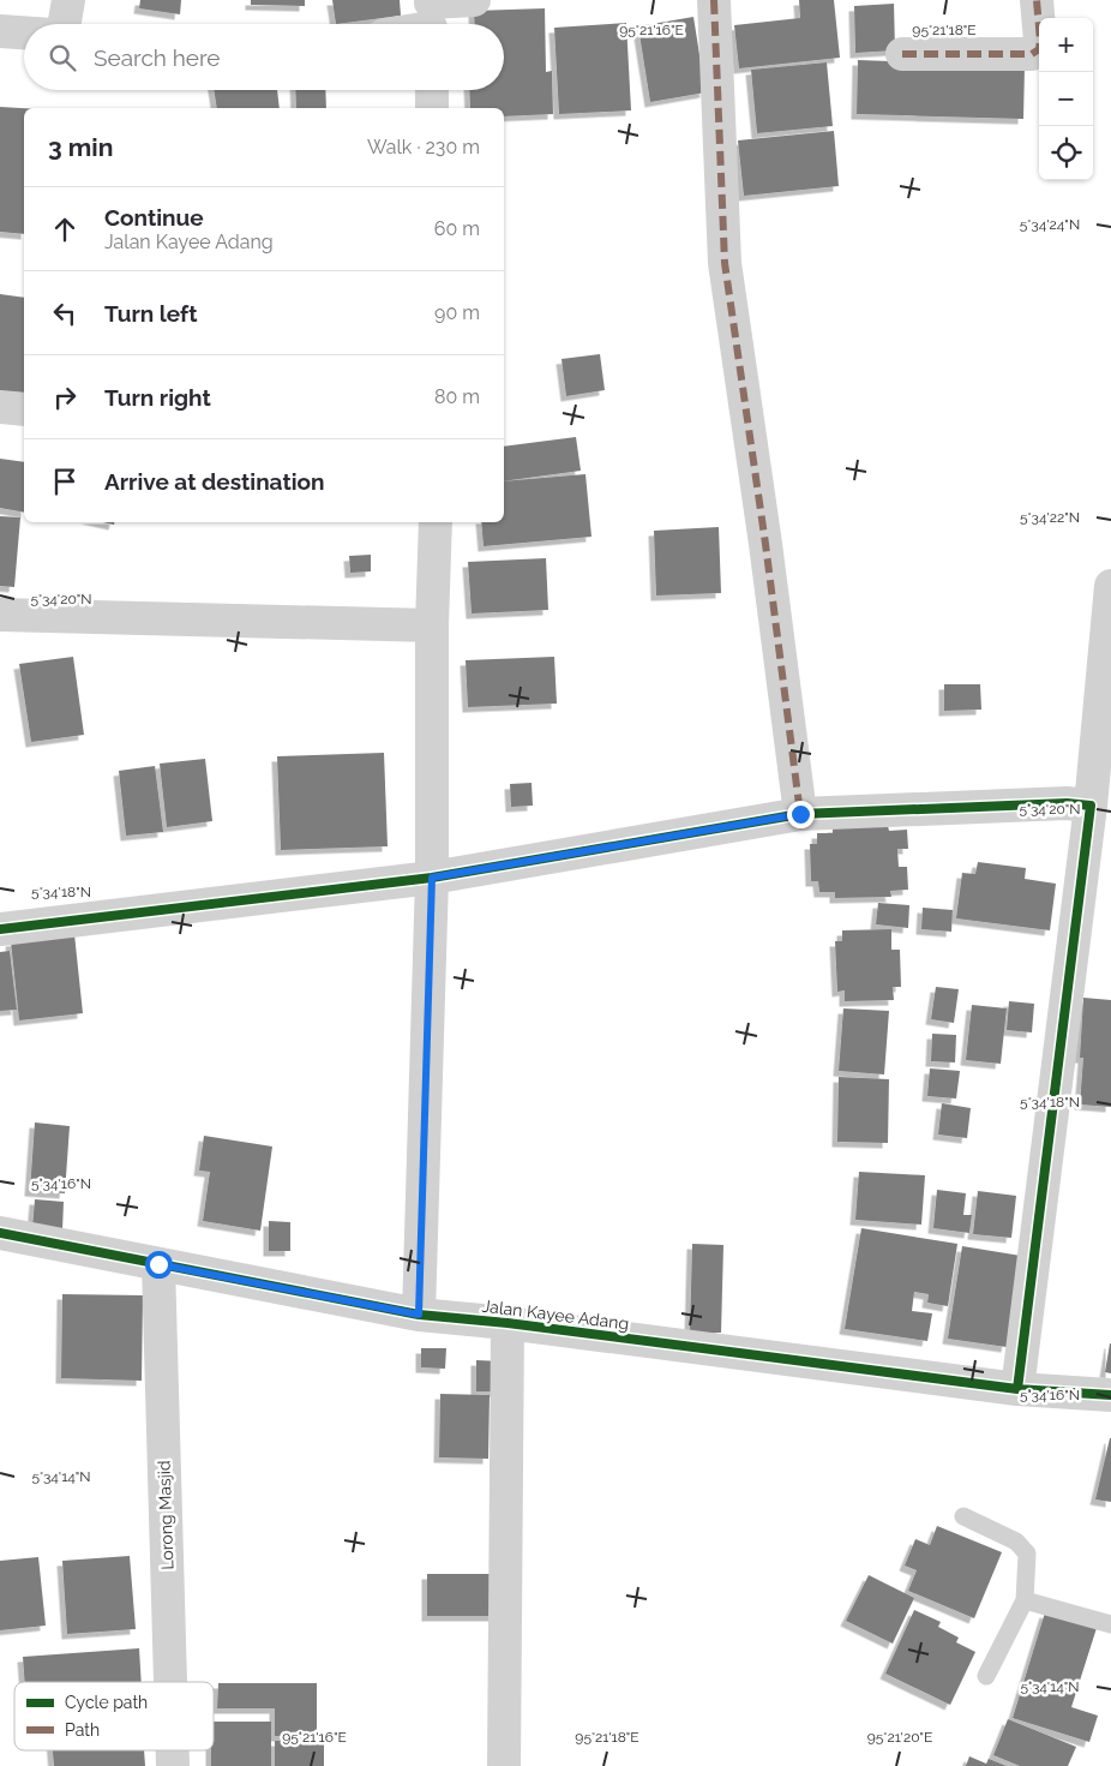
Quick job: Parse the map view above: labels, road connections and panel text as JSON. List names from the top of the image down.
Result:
{
  "streets": {
    "street": ["Jalan Kayee Adang", "Lorong Masjid"]
  },
  "crossings": [
    ["Jalan Kayee Adang", "Lorong Masjid"]
  ],
  "legend": ["Cycle path", "Path"],
  "page": {
    "map_buttons": ["+", "−"],
    "search": "Search here",
    "heading": ["3 min", "Walk · 230 m"],
    "list": [
      ["Continue", "Jalan Kayee Adang", "60 m"],
      ["Turn left", "90 m"],
      ["Turn right", "80 m"],
      "Arrive at destination"
    ]
  },
  "coordinates": [
    "95°21'16\"E",
    "95°21'18\"E",
    "5°34'24\"N",
    "5°34'22\"N",
    "5°34'20\"N",
    "5°34'18\"N",
    "5°34'16\"N",
    "5°34'14\"N",
    "95°21'20\"E"
  ]
}
